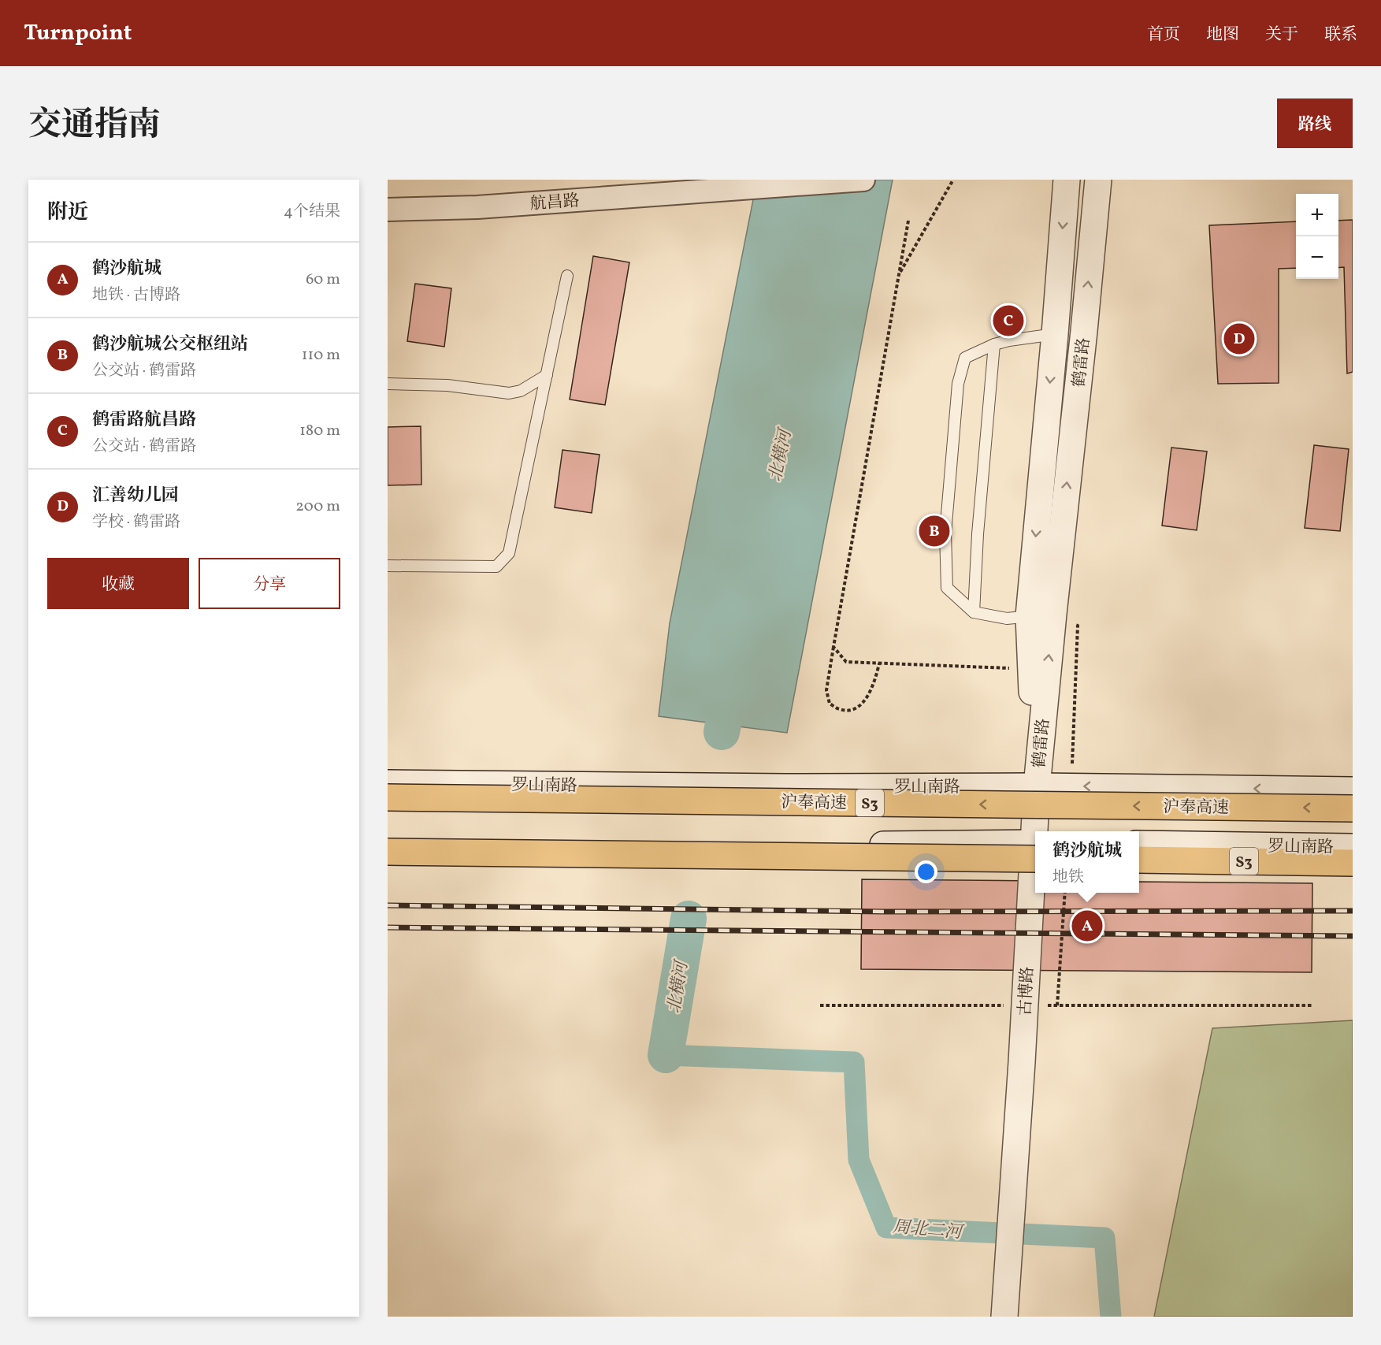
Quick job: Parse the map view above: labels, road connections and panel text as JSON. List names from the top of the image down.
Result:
{
  "streets": {
    "highway": ["沪奉高速", "S3"],
    "street": [
      "航昌路",
      "鹤雷路",
      "罗山南路",
      "古博路"
    ]
  },
  "crossings": [
    ["鹤雷路", "罗山南路"],
    ["鹤雷路", "古博路"],
    ["罗山南路", "古博路"]
  ],
  "water": ["北横河", "周北二河"],
  "page": {
    "header": "Turnpoint",
    "nav": [
      "首页",
      "地图",
      "关于",
      "联系"
    ],
    "title": "交通指南",
    "buttons": [
      "路线",
      ["收藏", "分享"]
    ],
    "heading": ["附近", "4个结果"],
    "map_buttons": ["+", "−"],
    "list": [
      {
        "mark": "A",
        "name": "鹤沙航城",
        "note": "地铁 · 古博路",
        "value": "60 m"
      },
      {
        "mark": "B",
        "name": "鹤沙航城公交枢纽站",
        "note": "公交站 · 鹤雷路",
        "value": "110 m"
      },
      {
        "mark": "C",
        "name": "鹤雷路航昌路",
        "note": "公交站 · 鹤雷路",
        "value": "180 m"
      },
      {
        "mark": "D",
        "name": "汇善幼儿园",
        "note": "学校 · 鹤雷路",
        "value": "200 m"
      }
    ],
    "pins": [
      "C",
      "D",
      "B",
      "A"
    ],
    "popup": ["鹤沙航城", "地铁"]
  }
}
